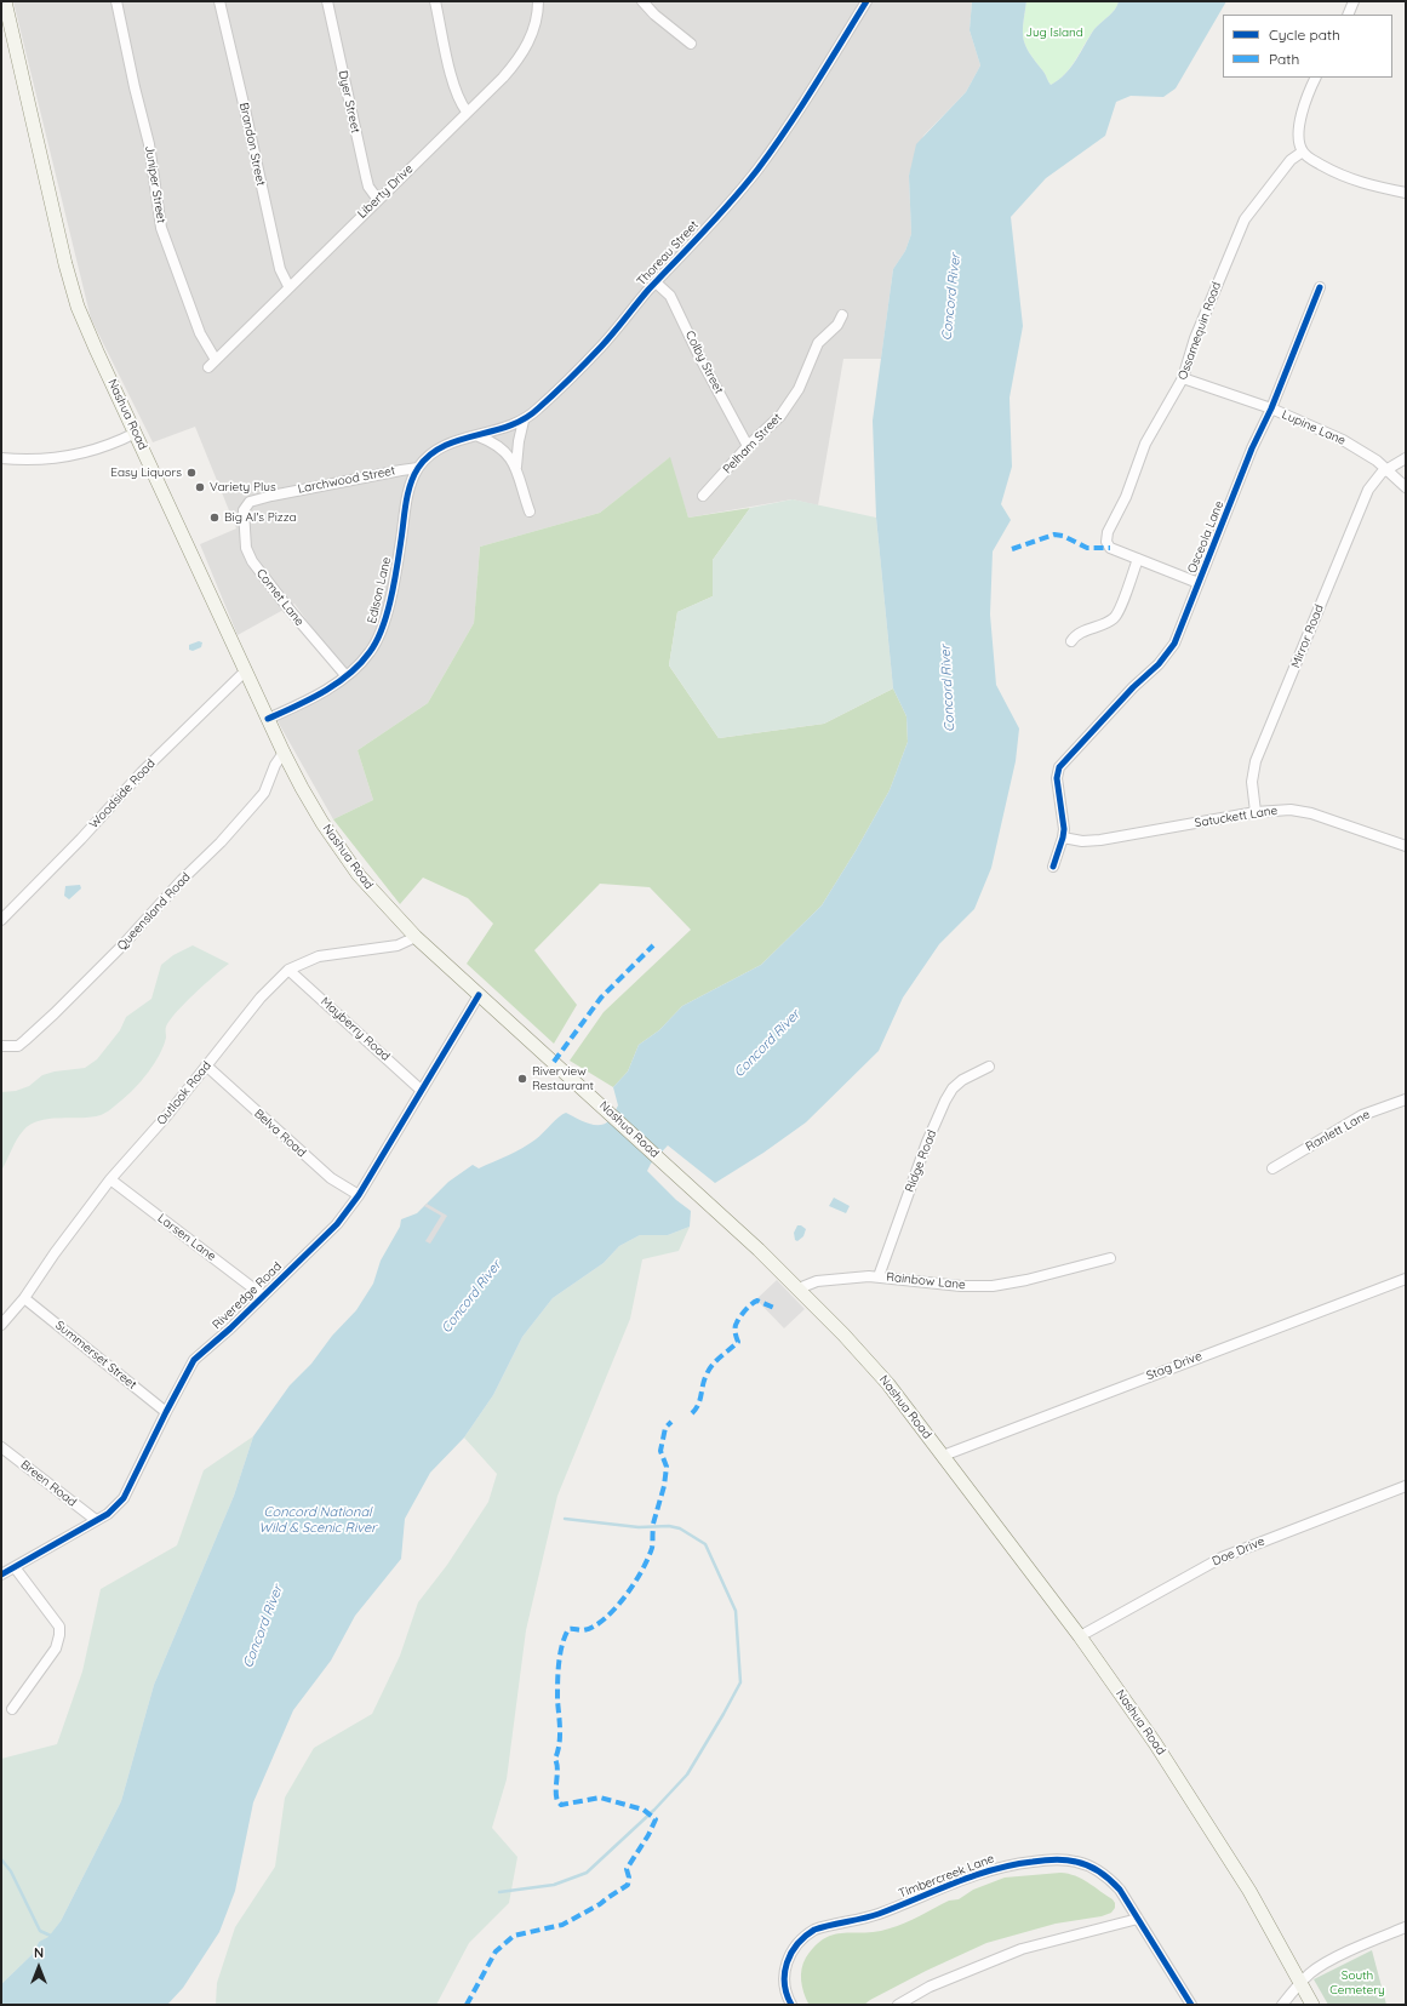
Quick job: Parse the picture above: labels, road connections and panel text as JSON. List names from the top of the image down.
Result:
{
  "streets": {
    "main road": ["Nashua Road"],
    "street": [
      "Dyer Street",
      "Brandon Street",
      "Juniper Street",
      "Liberty Drive",
      "Thoreau Street",
      "Ossamequin Road",
      "Colby Street",
      "Lupine Lane",
      "Pelham Street",
      "Larchwood Street",
      "Osceola Lane",
      "Edison Lane",
      "Comet Lane",
      "Mirror Road",
      "Woodside Road",
      "Satuckett Lane",
      "Queensland Road",
      "Mayberry Road",
      "Outlook Road",
      "Ranlett Lane",
      "Belva Road",
      "Ridge Road",
      "Larsen Lane",
      "Rainbow Lane",
      "Riveredge Road",
      "Summerset Street",
      "Stag Drive",
      "Breen Road",
      "Doe Drive",
      "Timbercreek Lane"
    ]
  },
  "crossings": [
    ["Dyer Street", "Liberty Drive"],
    ["Brandon Street", "Liberty Drive"],
    ["Juniper Street", "Liberty Drive"],
    ["Thoreau Street", "Colby Street"],
    ["Ossamequin Road", "Lupine Lane"],
    ["Colby Street", "Pelham Street"],
    ["Nashua Road", "Edison Lane"],
    ["Nashua Road", "Woodside Road"],
    ["Nashua Road", "Queensland Road"],
    ["Nashua Road", "Outlook Road"],
    ["Nashua Road", "Rainbow Lane"],
    ["Nashua Road", "Riveredge Road"],
    ["Nashua Road", "Stag Drive"],
    ["Nashua Road", "Doe Drive"],
    ["Lupine Lane", "Osceola Lane"],
    ["Lupine Lane", "Mirror Road"],
    ["Larchwood Street", "Edison Lane"],
    ["Larchwood Street", "Comet Lane"],
    ["Osceola Lane", "Satuckett Lane"],
    ["Edison Lane", "Comet Lane"],
    ["Mirror Road", "Satuckett Lane"],
    ["Mayberry Road", "Outlook Road"],
    ["Mayberry Road", "Riveredge Road"],
    ["Outlook Road", "Belva Road"],
    ["Outlook Road", "Larsen Lane"],
    ["Outlook Road", "Summerset Street"],
    ["Belva Road", "Riveredge Road"],
    ["Ridge Road", "Rainbow Lane"],
    ["Larsen Lane", "Riveredge Road"],
    ["Riveredge Road", "Summerset Street"],
    ["Riveredge Road", "Breen Road"]
  ],
  "water": ["Concord River", "Concord National Wild & Scenic River"],
  "parks": ["Jug Island", "South Cemetery"],
  "places": [
    "Easy Liquors",
    "Variety Plus",
    "Big Al's Pizza",
    "Riverview Restaurant"
  ],
  "legend": ["Cycle path", "Path"],
  "north": "top"
}
